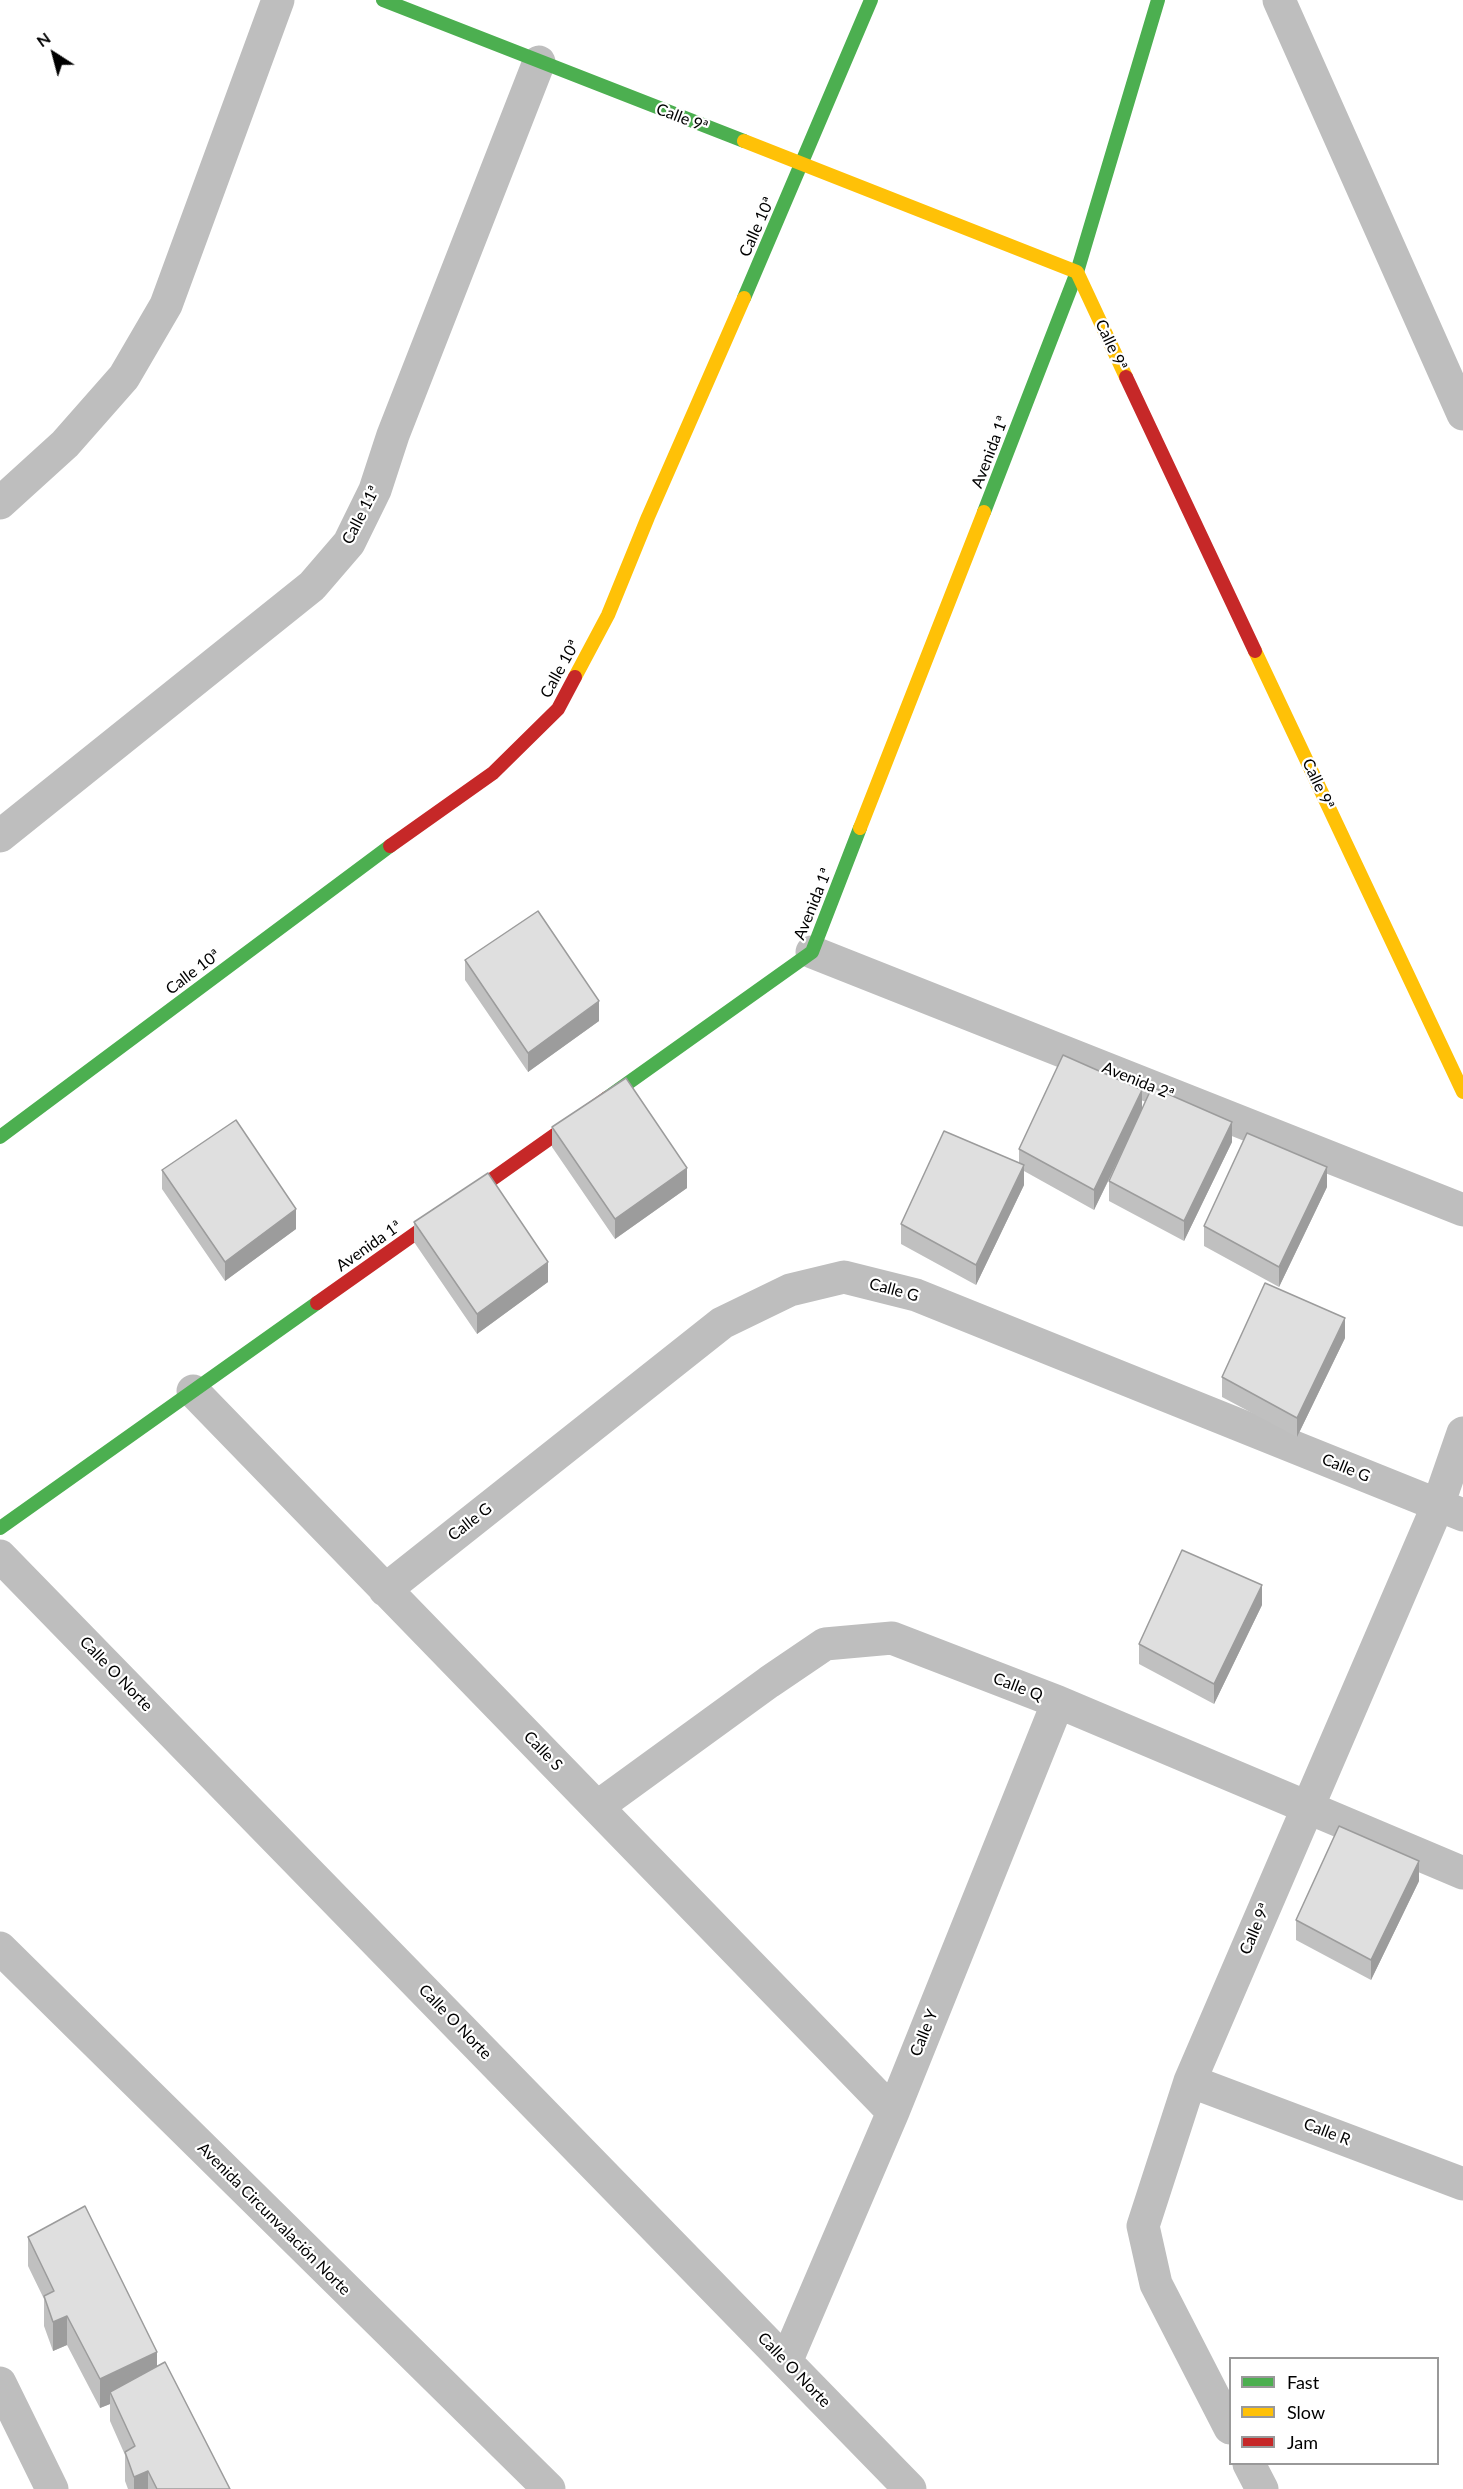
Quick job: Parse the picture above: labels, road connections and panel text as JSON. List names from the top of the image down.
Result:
{
  "streets": {
    "street": [
      "Calle 9ª",
      "Calle 10ª",
      "Avenida 1ª",
      "Calle 11ª",
      "Avenida 2ª",
      "Calle G",
      "Calle O Norte",
      "Calle Q",
      "Calle S",
      "Calle Y",
      "Calle R",
      "Avenida Circunvalación Norte"
    ]
  },
  "crossings": [
    ["Calle 9ª", "Calle 10ª"],
    ["Calle 9ª", "Avenida 1ª"],
    ["Calle 9ª", "Calle 11ª"],
    ["Calle 9ª", "Calle G"],
    ["Calle 9ª", "Calle Q"],
    ["Calle 9ª", "Calle R"],
    ["Avenida 1ª", "Avenida 2ª"],
    ["Avenida 1ª", "Calle S"],
    ["Calle G", "Calle S"],
    ["Calle O Norte", "Calle Y"],
    ["Calle Q", "Calle S"],
    ["Calle Q", "Calle Y"],
    ["Calle S", "Calle Y"]
  ],
  "legend": ["Fast", "Slow", "Jam"],
  "north": "top left"
}
